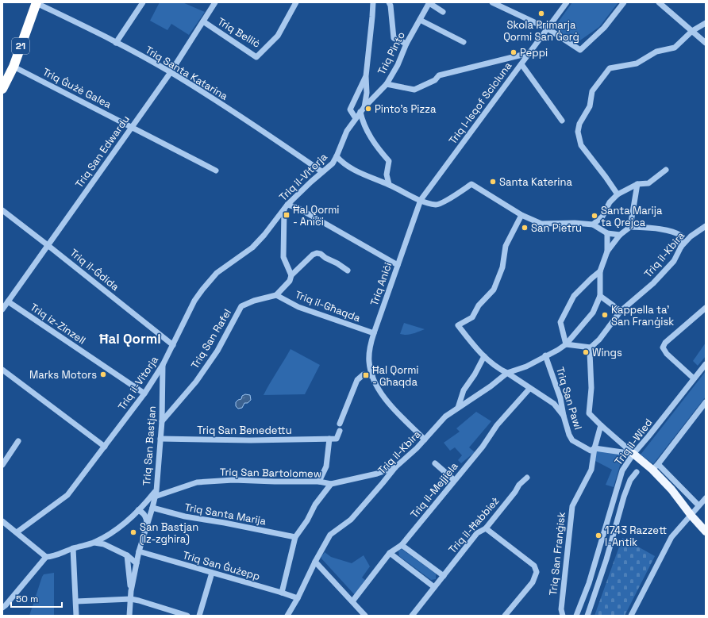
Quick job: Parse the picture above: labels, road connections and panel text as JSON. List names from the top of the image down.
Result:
{
  "streets": {
    "highway": ["21"],
    "street": [
      "Triq Belliċ",
      "Triq Pinto",
      "Triq Santa Katarina",
      "Triq Ġużè Galea",
      "Triq l-Isqof Scicluna",
      "Triq San Edwardu",
      "Triq il-Vitorja",
      "Triq il-Kbira",
      "Triq il-Ġdida",
      "Triq Aniċi",
      "Triq il-Għaqda",
      "Triq iz-Zinzell",
      "Triq San Rafel",
      "Triq San Pawl",
      "Triq San Benedettu",
      "Triq il-Wied",
      "Triq San Bastjan",
      "Triq San Bartolomew",
      "Triq il-Mejjiela",
      "Triq Santa Marija",
      "Triq il-Ħabbież",
      "Triq San Franġisk",
      "Triq San Ġużepp"
    ]
  },
  "crossings": [
    ["Triq Belliċ", "Triq San Edwardu"],
    ["21", "Triq Santa Katarina"],
    ["21", "Triq Ġużè Galea"],
    ["Triq Pinto", "Triq il-Vitorja"],
    ["Triq Santa Katarina", "Triq San Edwardu"],
    ["Triq Santa Katarina", "Triq il-Vitorja"],
    ["Triq Ġużè Galea", "Triq San Edwardu"],
    ["Triq l-Isqof Scicluna", "Triq Aniċi"],
    ["Triq San Edwardu", "Triq il-Ġdida"],
    ["Triq San Edwardu", "Triq iz-Zinzell"],
    ["Triq il-Vitorja", "Triq il-Ġdida"],
    ["Triq il-Vitorja", "Triq iz-Zinzell"],
    ["Triq il-Vitorja", "Triq San Bastjan"],
    ["Triq il-Kbira", "Triq Aniċi"],
    ["Triq il-Kbira", "Triq San Pawl"],
    ["Triq il-Kbira", "Triq San Bartolomew"],
    ["Triq il-Kbira", "Triq San Ġużepp"],
    ["Triq Aniċi", "Triq il-Għaqda"],
    ["Triq il-Għaqda", "Triq San Rafel"],
    ["Triq San Rafel", "Triq San Bastjan"],
    ["Triq San Pawl", "Triq San Franġisk"],
    ["Triq San Benedettu", "Triq San Bastjan"],
    ["Triq San Bastjan", "Triq San Bartolomew"],
    ["Triq San Bastjan", "Triq Santa Marija"],
    ["Triq San Bastjan", "Triq San Ġużepp"]
  ],
  "districts": ["Ħal Qormi"],
  "places": {
    "other": [
      "Skola Primarja Qormi San Ġorġ",
      "Peppi",
      "Pinto's Pizza",
      "Santa Katerina",
      "Santa Marija ta Qrejca",
      "San Pietru",
      "Kappella ta' San Franġisk",
      "Wings",
      "Marks Motors",
      "San Bastjan (Iz-zghira)",
      "1743 Razzett l-Antik"
    ],
    "transit": ["Ħal Qormi - Aniċi", "Ħal Qormi - Għaqda"]
  },
  "scale_bar": "50 m"
}
